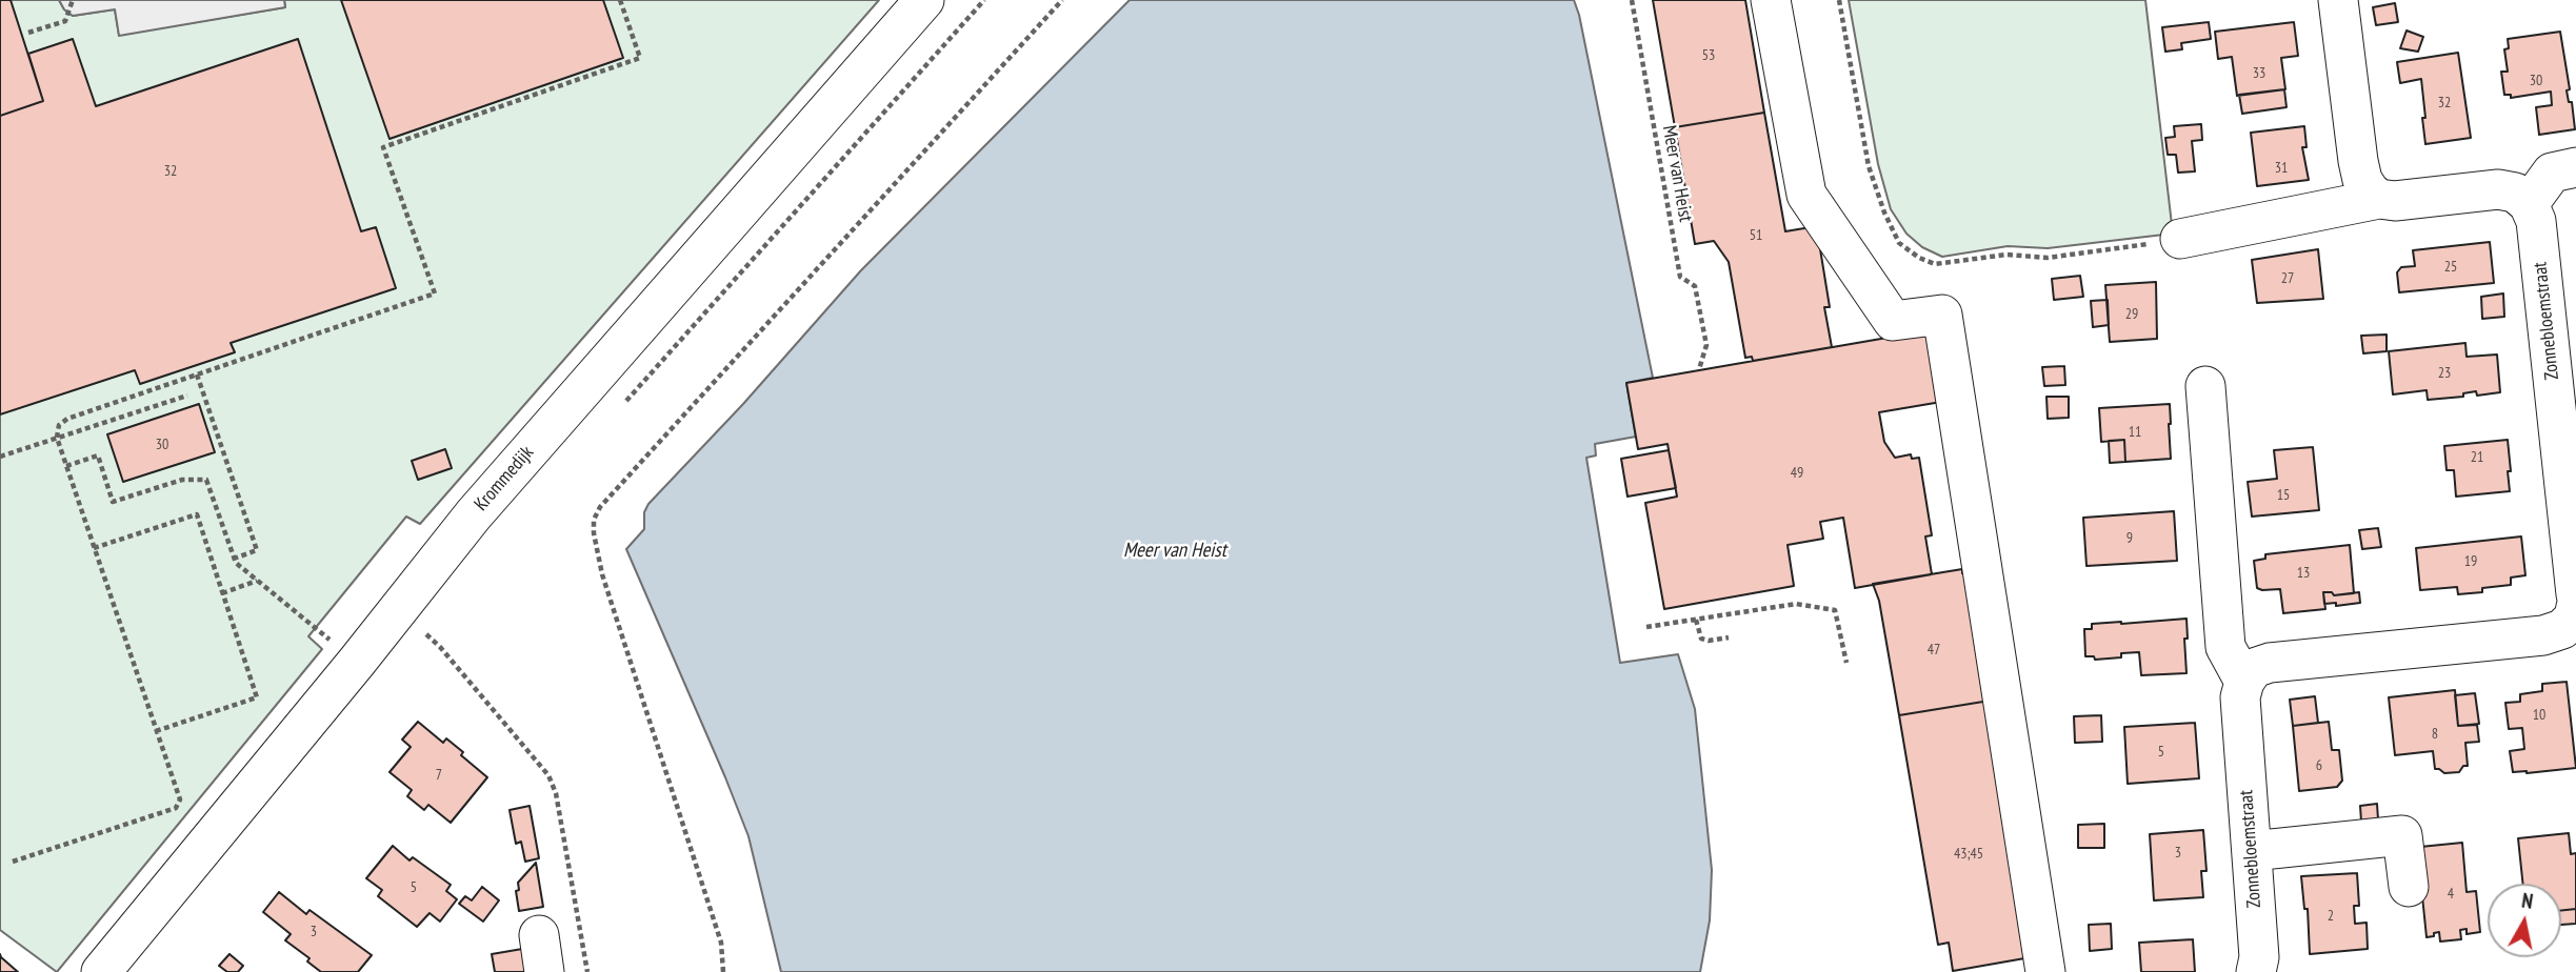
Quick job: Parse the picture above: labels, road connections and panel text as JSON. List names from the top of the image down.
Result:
{
  "streets": {
    "street": ["Zonnebloemstraat", "Krommedijk"],
    "path": ["Meer van Heist"]
  },
  "water": ["Meer van Heist"],
  "house_numbers": [
    "53",
    "33",
    "30",
    "32",
    "31",
    "32",
    "51",
    "25",
    "27",
    "29",
    "23",
    "11",
    "30",
    "21",
    "49",
    "15",
    "9",
    "19",
    "13",
    "47",
    "10",
    "8",
    "5",
    "6",
    "7",
    "3",
    "43;45",
    "5",
    "4",
    "2",
    "3"
  ],
  "north": "top"
}
